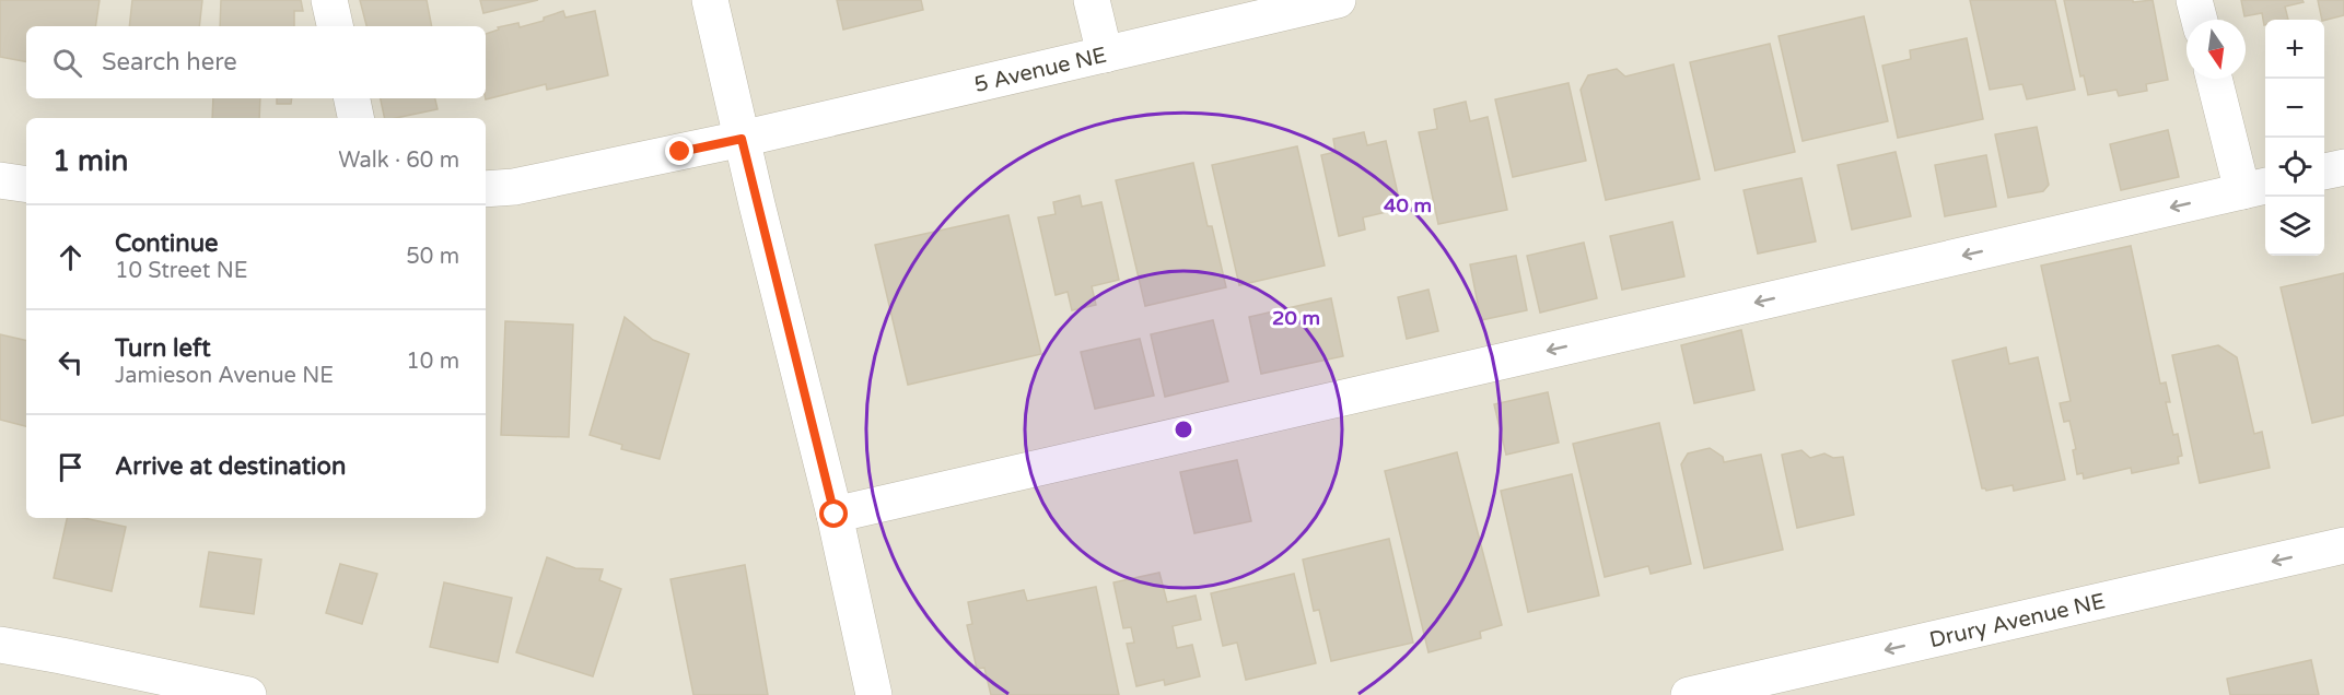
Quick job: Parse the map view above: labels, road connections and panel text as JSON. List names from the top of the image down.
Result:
{
  "streets": {
    "street": ["5 Avenue NE", "Drury Avenue NE"]
  },
  "one_way": ["Drury Avenue NE"],
  "north": "bottom",
  "page": {
    "map_buttons": ["+", "−"],
    "search": "Search here",
    "heading": ["1 min", "Walk · 60 m"],
    "list": [
      ["Continue", "10 Street NE", "50 m"],
      ["Turn left", "Jamieson Avenue NE", "10 m"],
      "Arrive at destination"
    ]
  },
  "rings": ["40 m", "20 m"]
}
